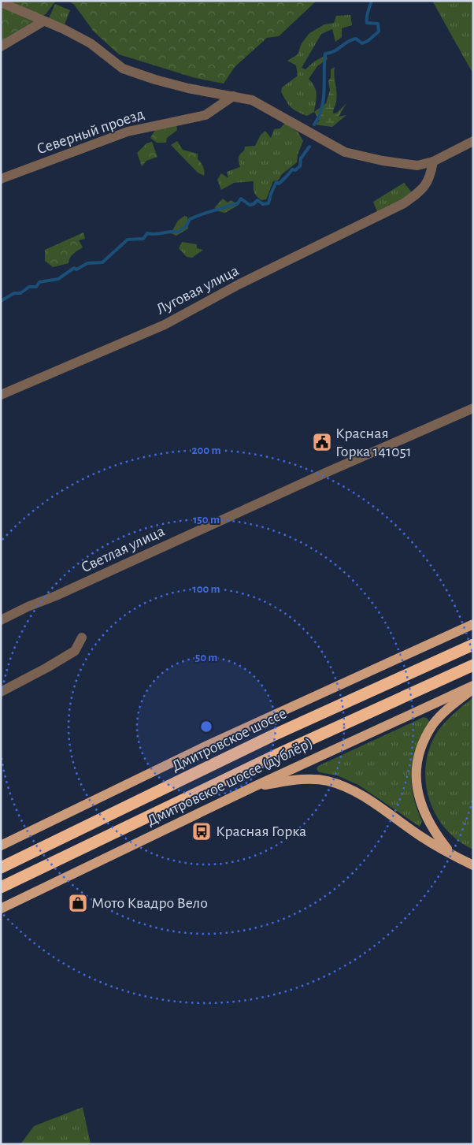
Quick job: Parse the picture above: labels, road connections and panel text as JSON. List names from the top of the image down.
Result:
{
  "streets": {
    "highway": ["Дмитровское шоссе"],
    "main road": ["Дмитровское шоссе (дублёр)"],
    "street": ["Северный проезд", "Луговая улица", "Светлая улица"]
  },
  "places": {
    "public building": ["Красная Горка 141051"],
    "bus stop": ["Красная Горка"],
    "shop": ["Мото Квадро Вело"]
  },
  "rings": [
    "200 m",
    "150 m",
    "100 m",
    "50 m"
  ]
}
